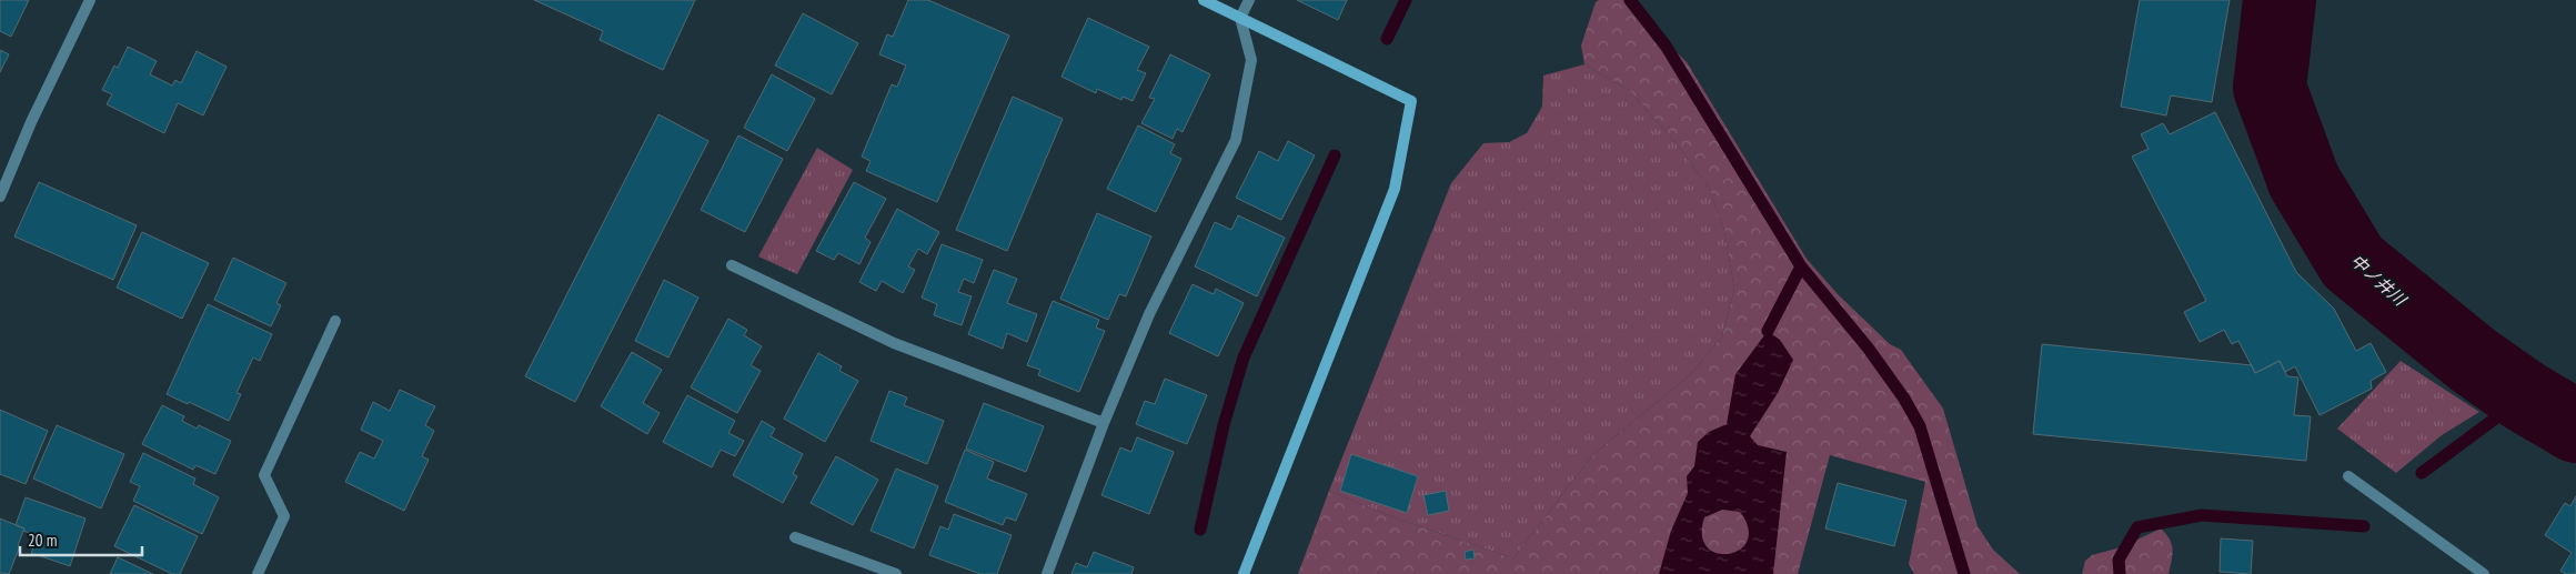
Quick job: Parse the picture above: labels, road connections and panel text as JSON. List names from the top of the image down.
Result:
{
  "water": ["中ノ井川"],
  "scale_bar": "20 m"
}
